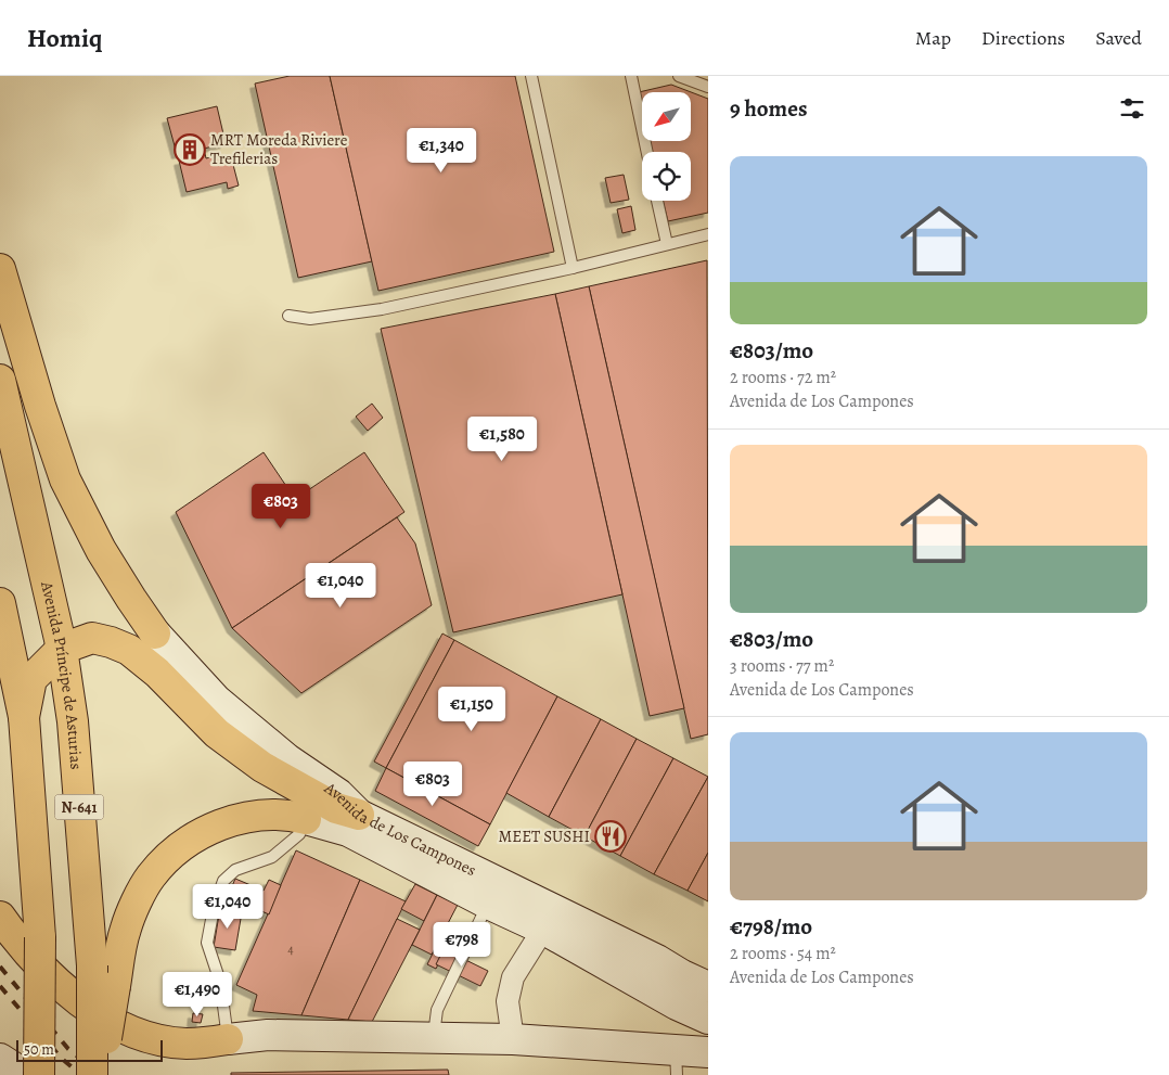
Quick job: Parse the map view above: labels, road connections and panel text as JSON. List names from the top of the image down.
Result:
{
  "streets": {
    "highway": ["Avenida Príncipe de Asturias", "N-641"],
    "street": ["Avenida de Los Campones"]
  },
  "places": {
    "building": ["MRT Moreda Riviere Trefilerias"],
    "restaurant": ["MEET SUSHI"]
  },
  "house_numbers": ["4"],
  "scale_bar": "50 m",
  "north": "bottom left",
  "page": {
    "header": "Homiq",
    "nav": ["Map", "Directions", "Saved"],
    "heading": "9 homes",
    "price": [
      "€1,340",
      "€1,580",
      "€803",
      "€1,040",
      "€1,150",
      "€803",
      "€1,040",
      "€798",
      "€1,490"
    ],
    "list": [
      {
        "name": "€803/mo",
        "note": "2 rooms · 72 m² · Avenida de Los Campones"
      },
      {
        "name": "€803/mo",
        "note": "3 rooms · 77 m² · Avenida de Los Campones"
      },
      {
        "name": "€798/mo",
        "note": "2 rooms · 54 m² · Avenida de Los Campones"
      }
    ],
    "scale": "50 m"
  }
}
